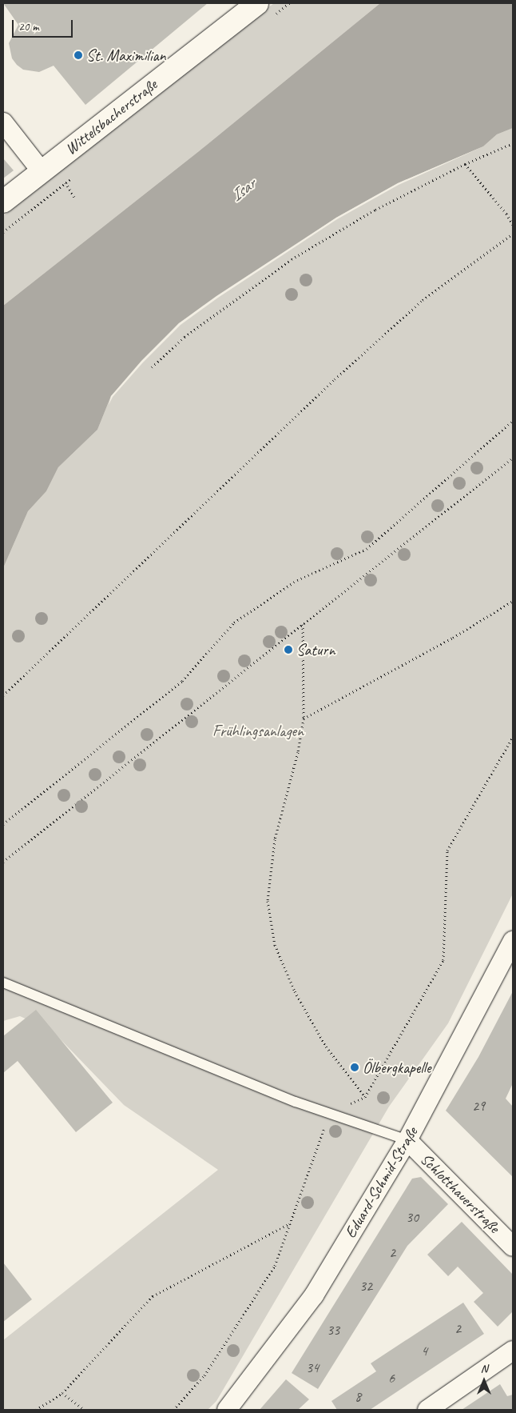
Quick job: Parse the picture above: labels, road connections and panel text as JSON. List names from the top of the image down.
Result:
{
  "streets": {
    "main road": ["Wittelsbacherstraße"],
    "street": ["Eduard-Schmid-Straße", "Schlotthauerstraße"]
  },
  "crossings": [
    ["Eduard-Schmid-Straße", "Schlotthauerstraße"]
  ],
  "water": ["Isar"],
  "parks": ["Frühlingsanlagen"],
  "places": ["St. Maximilian", "Saturn", "Ölbergkapelle"],
  "house_numbers": [
    "29",
    "30",
    "2",
    "32",
    "2",
    "33",
    "4",
    "34",
    "6",
    "8"
  ],
  "scale_bar": "20 m",
  "north": "top"
}
